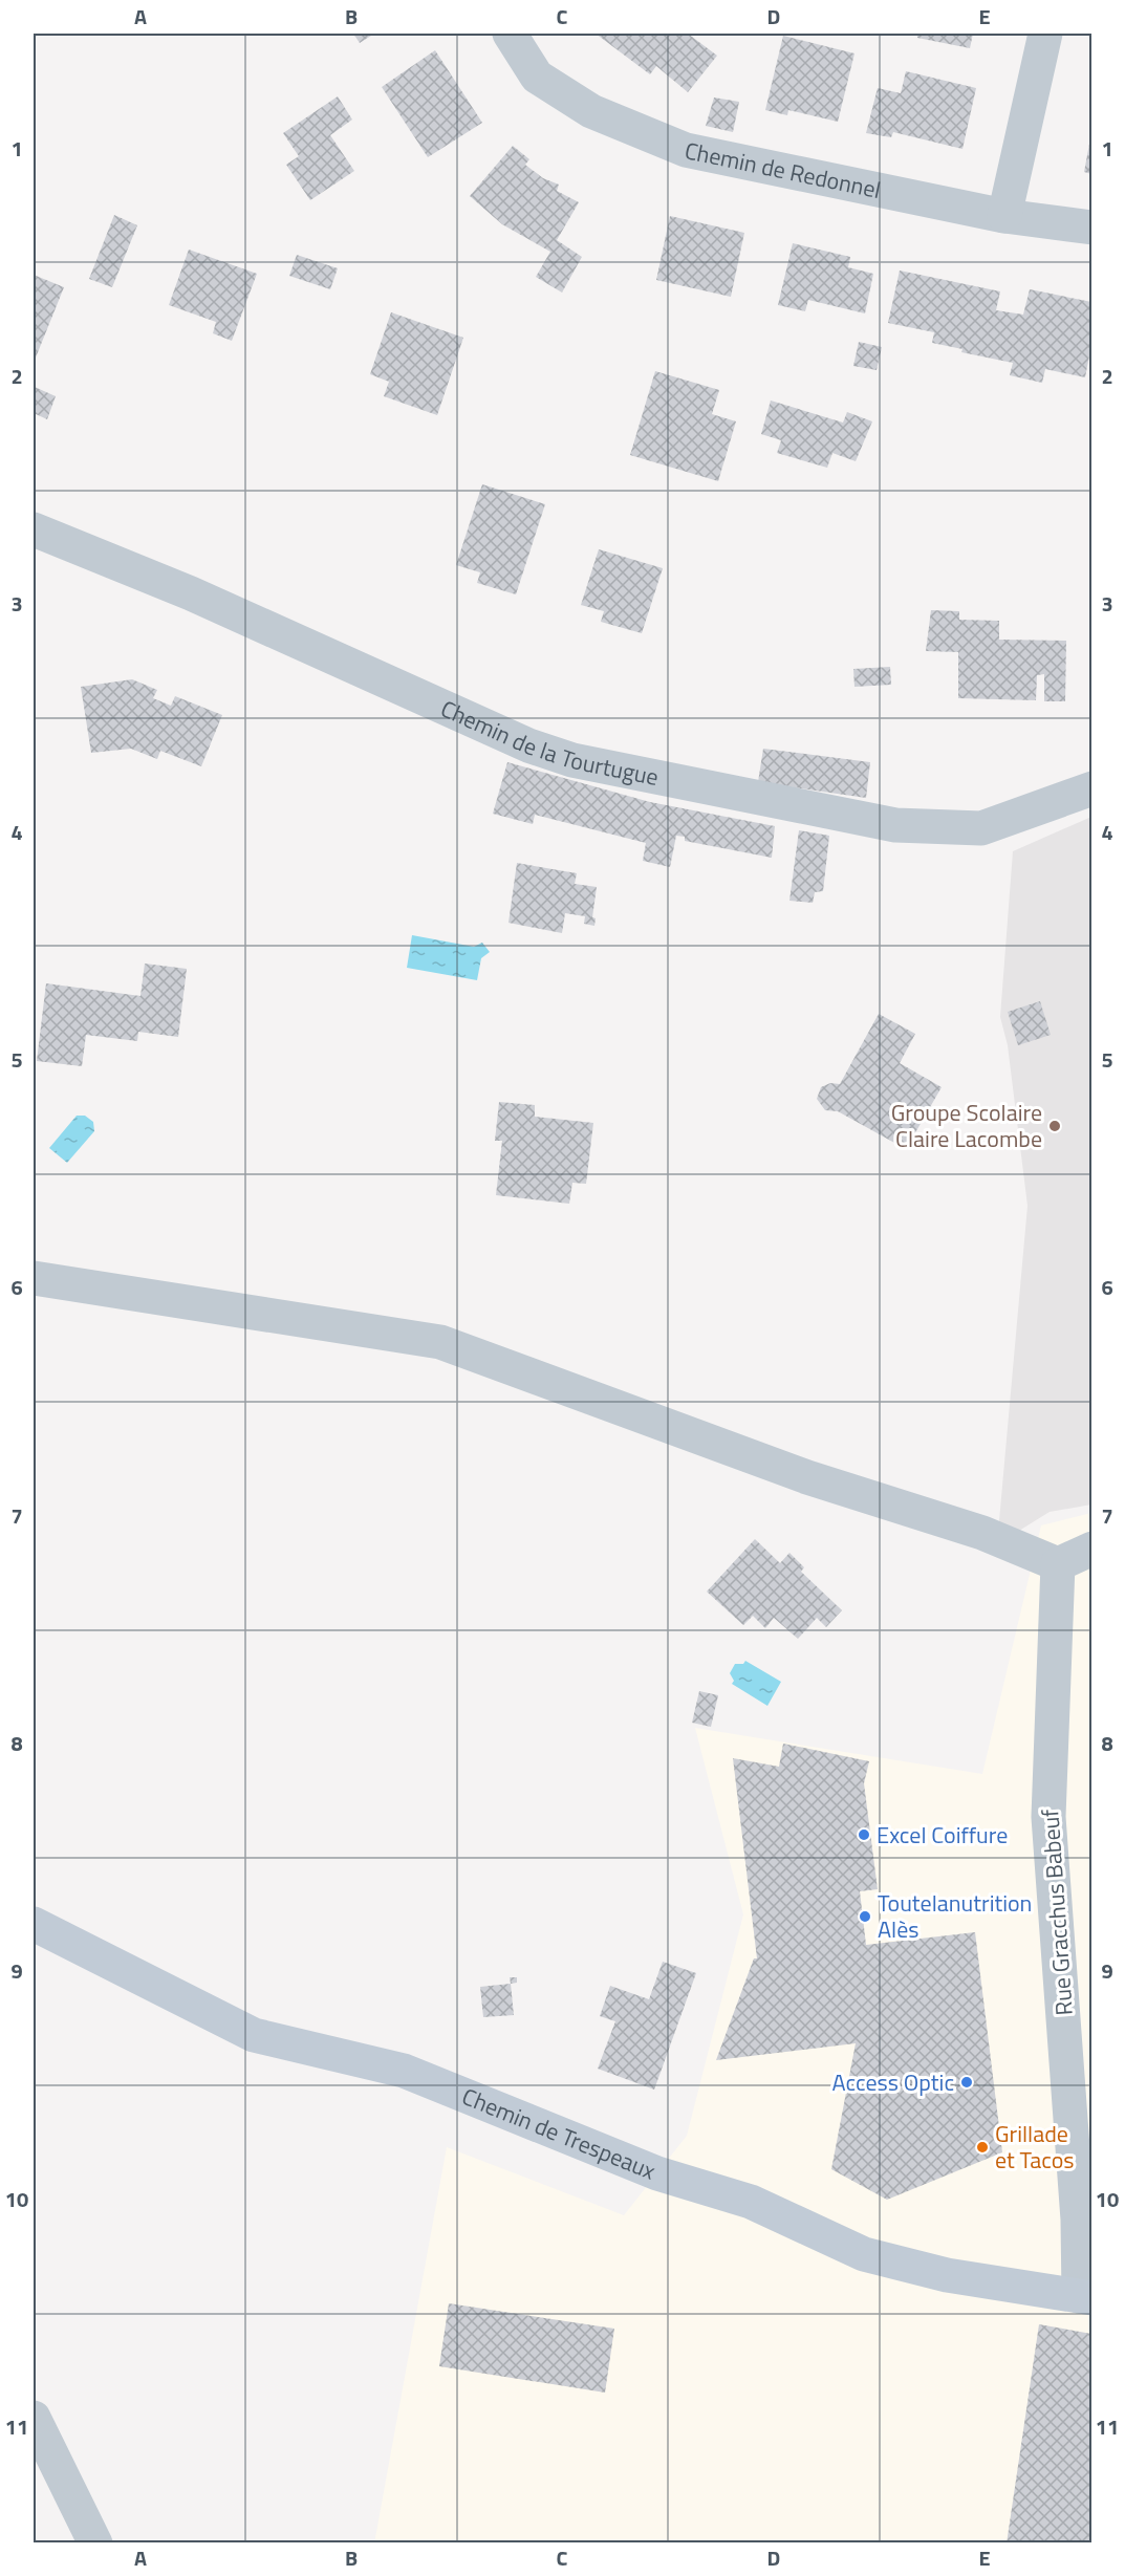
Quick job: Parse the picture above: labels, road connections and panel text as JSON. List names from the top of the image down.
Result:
{
  "streets": {
    "street": [
      "Chemin de Redonnel",
      "Chemin de la Tourtugue",
      "Rue Gracchus Babeuf",
      "Chemin de Trespeaux"
    ]
  },
  "crossings": [
    ["Rue Gracchus Babeuf", "Chemin de Trespeaux"]
  ],
  "places": [
    "Groupe Scolaire Claire Lacombe",
    "Excel Coiffure",
    "Toutelanutrition Alès",
    "Access Optic",
    "Grillade et Tacos"
  ],
  "grid": {
    "columns": [
      "A",
      "B",
      "C",
      "D",
      "E"
    ],
    "rows": [
      "1",
      "2",
      "3",
      "4",
      "5",
      "6",
      "7",
      "8",
      "9",
      "10",
      "11"
    ]
  }
}
